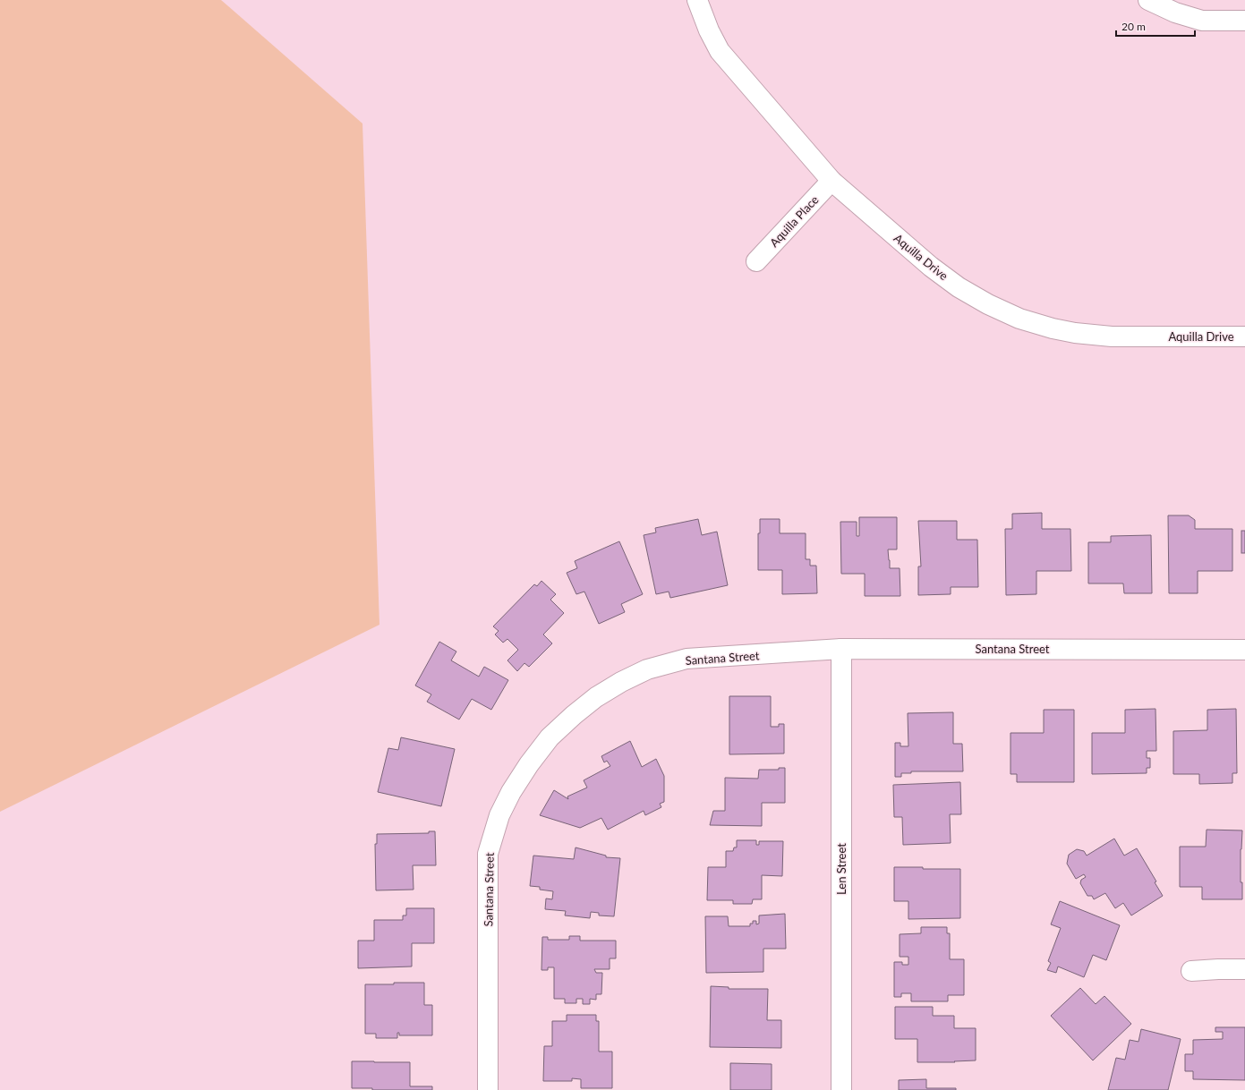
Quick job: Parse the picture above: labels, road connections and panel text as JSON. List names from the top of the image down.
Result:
{
  "streets": {
    "street": [
      "Aquilla Place",
      "Aquilla Drive",
      "Santana Street",
      "Len Street"
    ]
  },
  "crossings": [
    ["Aquilla Place", "Aquilla Drive"],
    ["Santana Street", "Len Street"]
  ],
  "scale_bar": "20 m"
}
